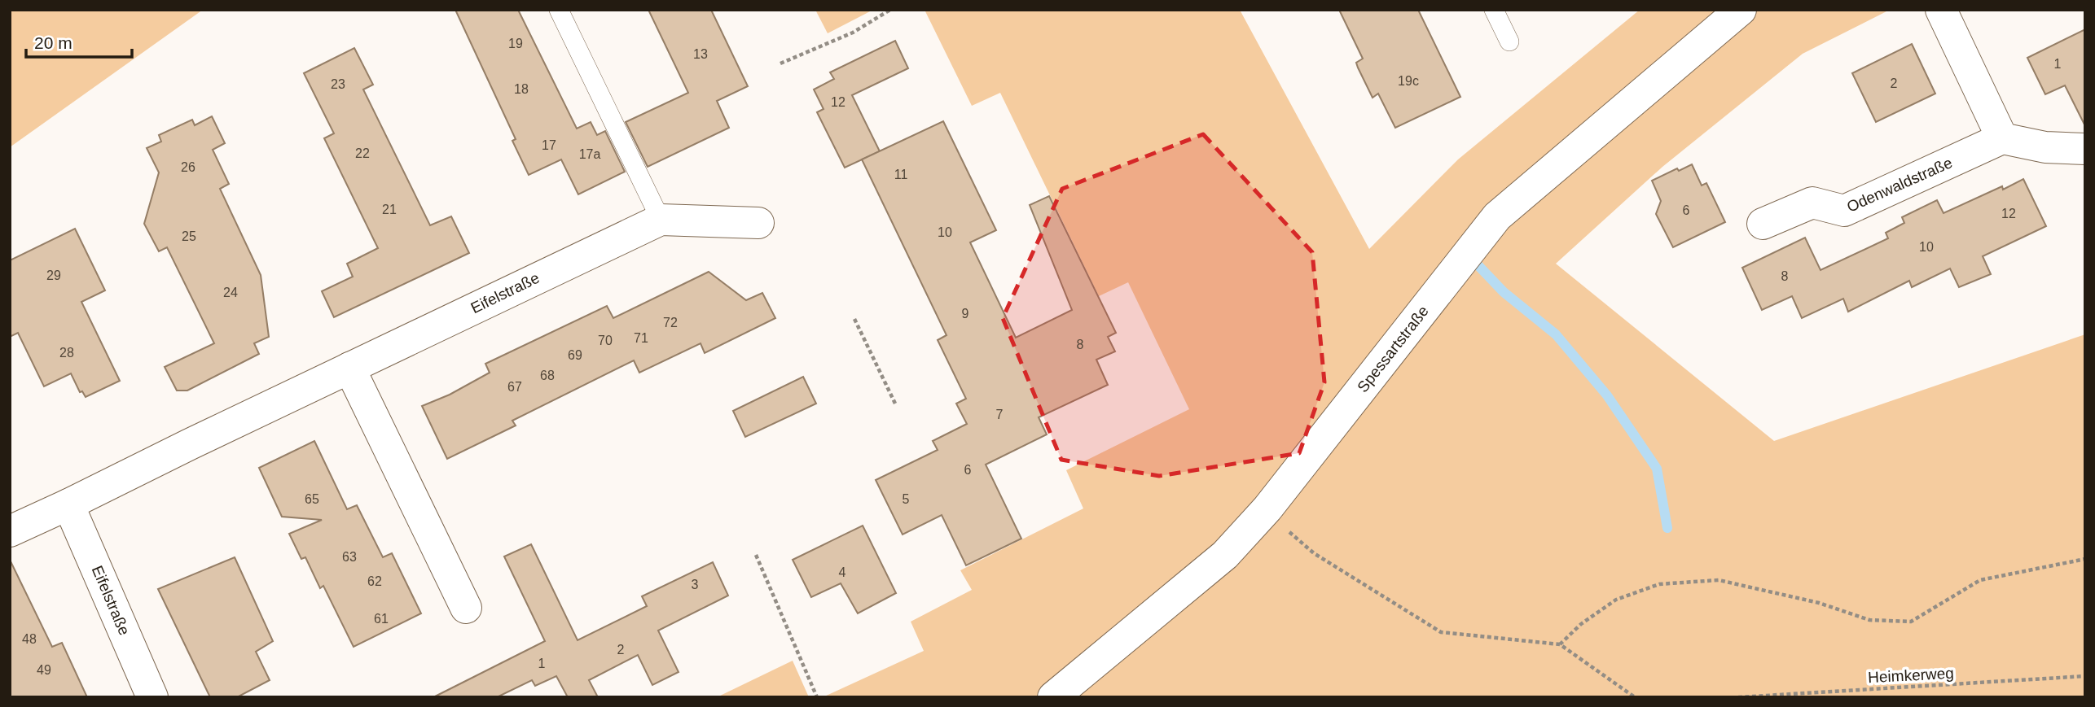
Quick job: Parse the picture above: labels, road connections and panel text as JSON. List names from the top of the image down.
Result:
{
  "streets": {
    "street": ["Odenwaldstraße", "Eifelstraße", "Spessartstraße"],
    "path": ["Heimkerweg"]
  },
  "house_numbers": [
    "19",
    "13",
    "1",
    "19c",
    "2",
    "23",
    "18",
    "12",
    "17",
    "22",
    "17a",
    "26",
    "11",
    "21",
    "6",
    "12",
    "10",
    "25",
    "10",
    "29",
    "8",
    "24",
    "9",
    "72",
    "71",
    "70",
    "8",
    "28",
    "69",
    "68",
    "67",
    "7",
    "6",
    "65",
    "5",
    "63",
    "4",
    "62",
    "3",
    "61",
    "48",
    "2",
    "1",
    "49"
  ],
  "scale_bar": "20 m"
}
